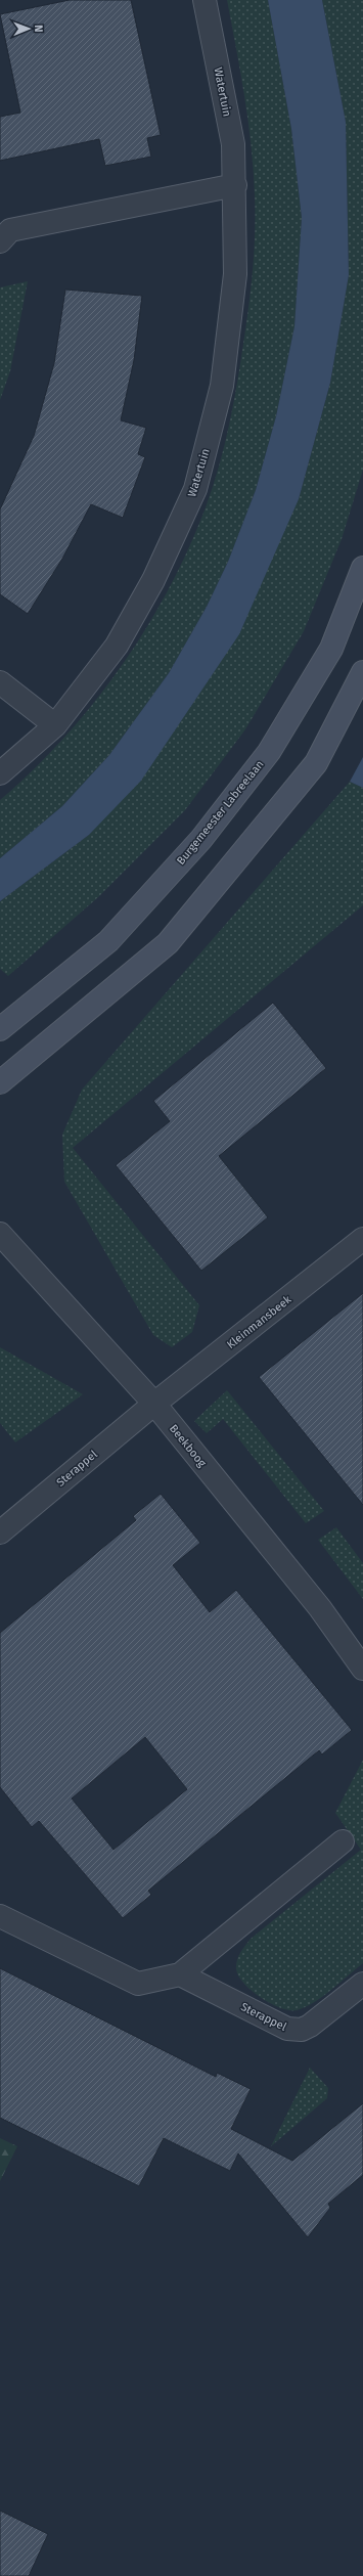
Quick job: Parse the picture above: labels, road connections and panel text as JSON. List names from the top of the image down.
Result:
{
  "streets": {
    "street": [
      "Watertuin",
      "Burgemeester Labreelaan",
      "Kleinmansbeek",
      "Beekboog",
      "Sterappel"
    ]
  },
  "crossings": [
    ["Kleinmansbeek", "Beekboog"],
    ["Kleinmansbeek", "Sterappel"],
    ["Beekboog", "Sterappel"]
  ],
  "north": "right"
}
